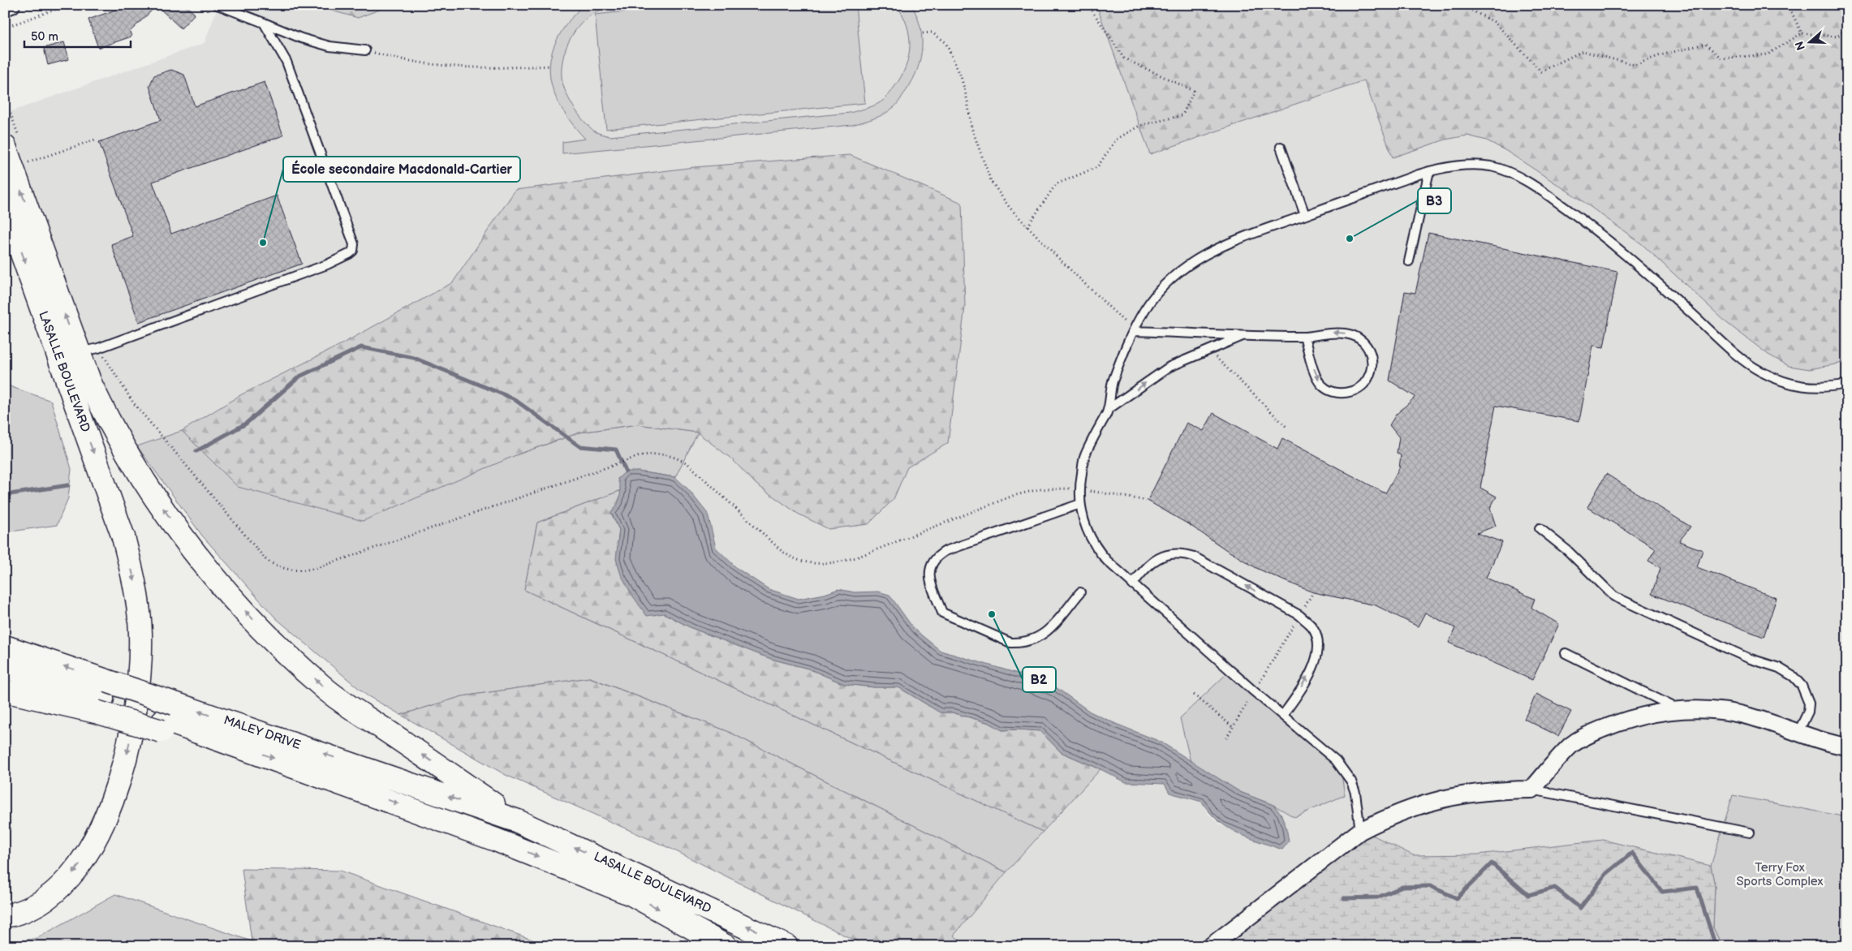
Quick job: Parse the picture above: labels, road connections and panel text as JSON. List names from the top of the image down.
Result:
{
  "streets": {
    "main road": ["LASALLE BOULEVARD", "MALEY DRIVE"]
  },
  "crossings": [
    ["LASALLE BOULEVARD", "MALEY DRIVE"]
  ],
  "parks": ["Terry Fox Sports Complex"],
  "places": ["B3", "École secondaire Macdonald-Cartier", "B2"],
  "scale_bar": "50 m",
  "north": "left"
}
